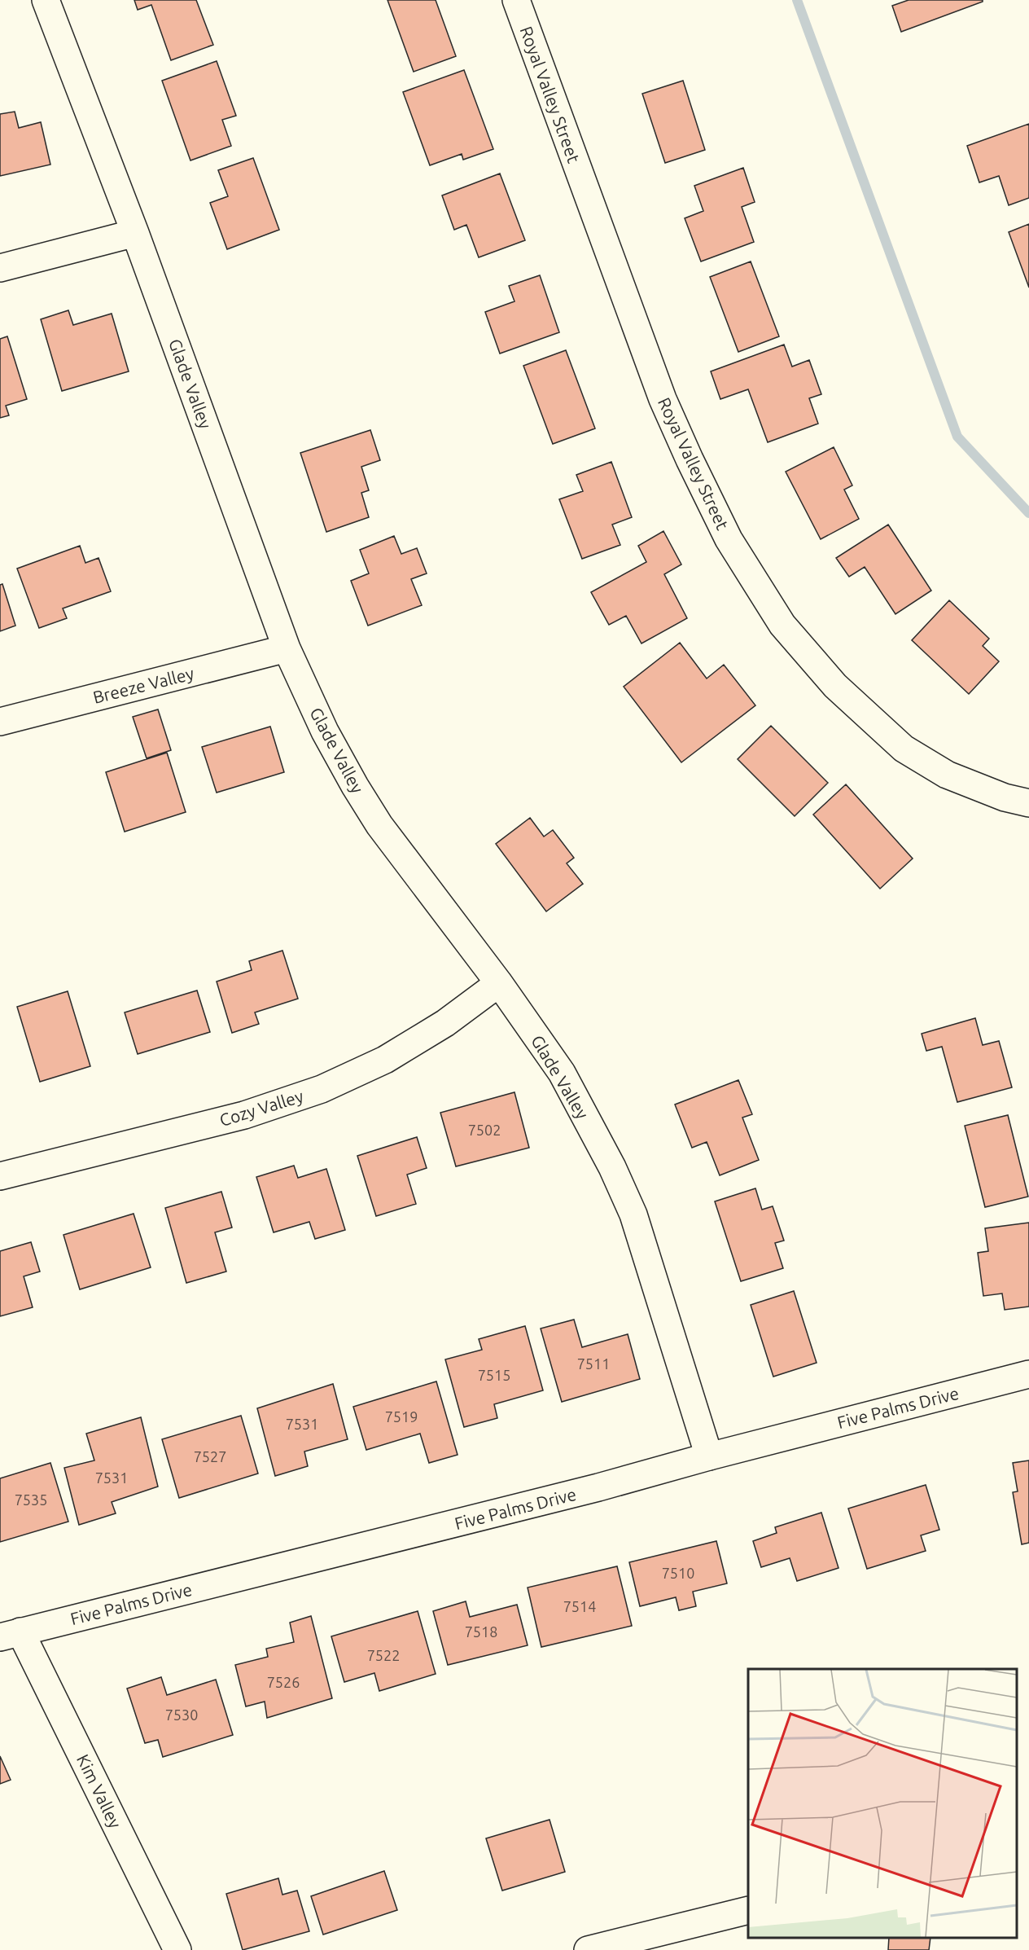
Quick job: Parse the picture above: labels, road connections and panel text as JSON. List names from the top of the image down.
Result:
{
  "streets": {
    "street": [
      "Royal Valley Street",
      "Glade Valley",
      "Breeze Valley",
      "Cozy Valley",
      "Five Palms Drive",
      "Kim Valley"
    ]
  },
  "crossings": [
    ["Glade Valley", "Breeze Valley"],
    ["Glade Valley", "Cozy Valley"],
    ["Glade Valley", "Five Palms Drive"],
    ["Five Palms Drive", "Kim Valley"]
  ],
  "house_numbers": [
    "7502",
    "7511",
    "7515",
    "7519",
    "7531",
    "7527",
    "7531",
    "7535",
    "7510",
    "7514",
    "7518",
    "7522",
    "7526",
    "7530"
  ]
}
